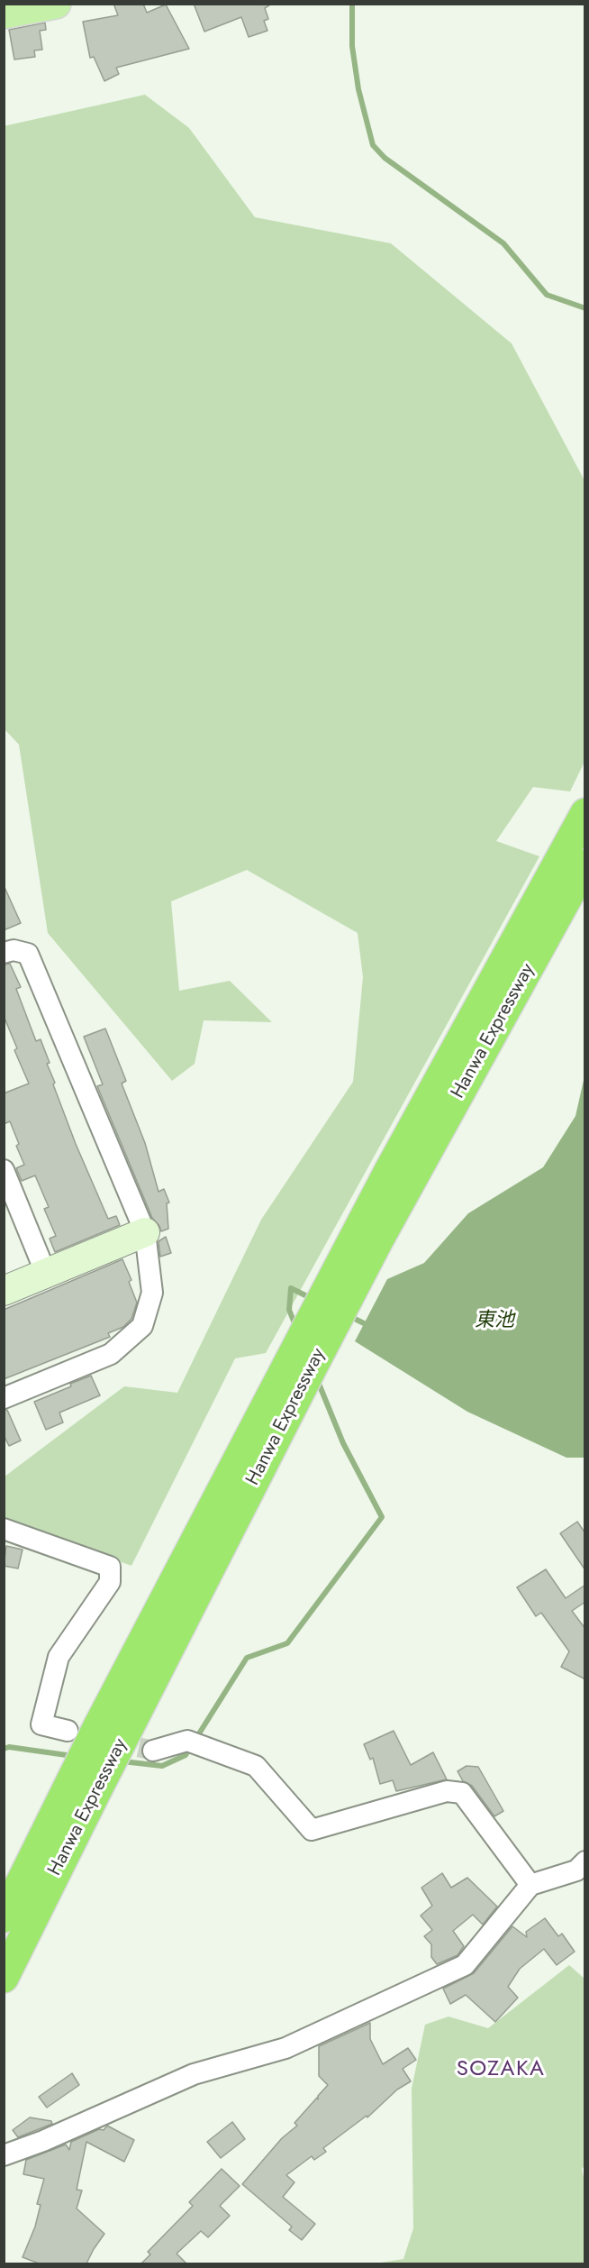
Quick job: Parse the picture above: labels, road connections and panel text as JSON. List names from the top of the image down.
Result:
{
  "streets": {
    "highway": ["Hanwa Expressway"]
  },
  "districts": ["SOZAKA"],
  "water": ["東池"]
}
